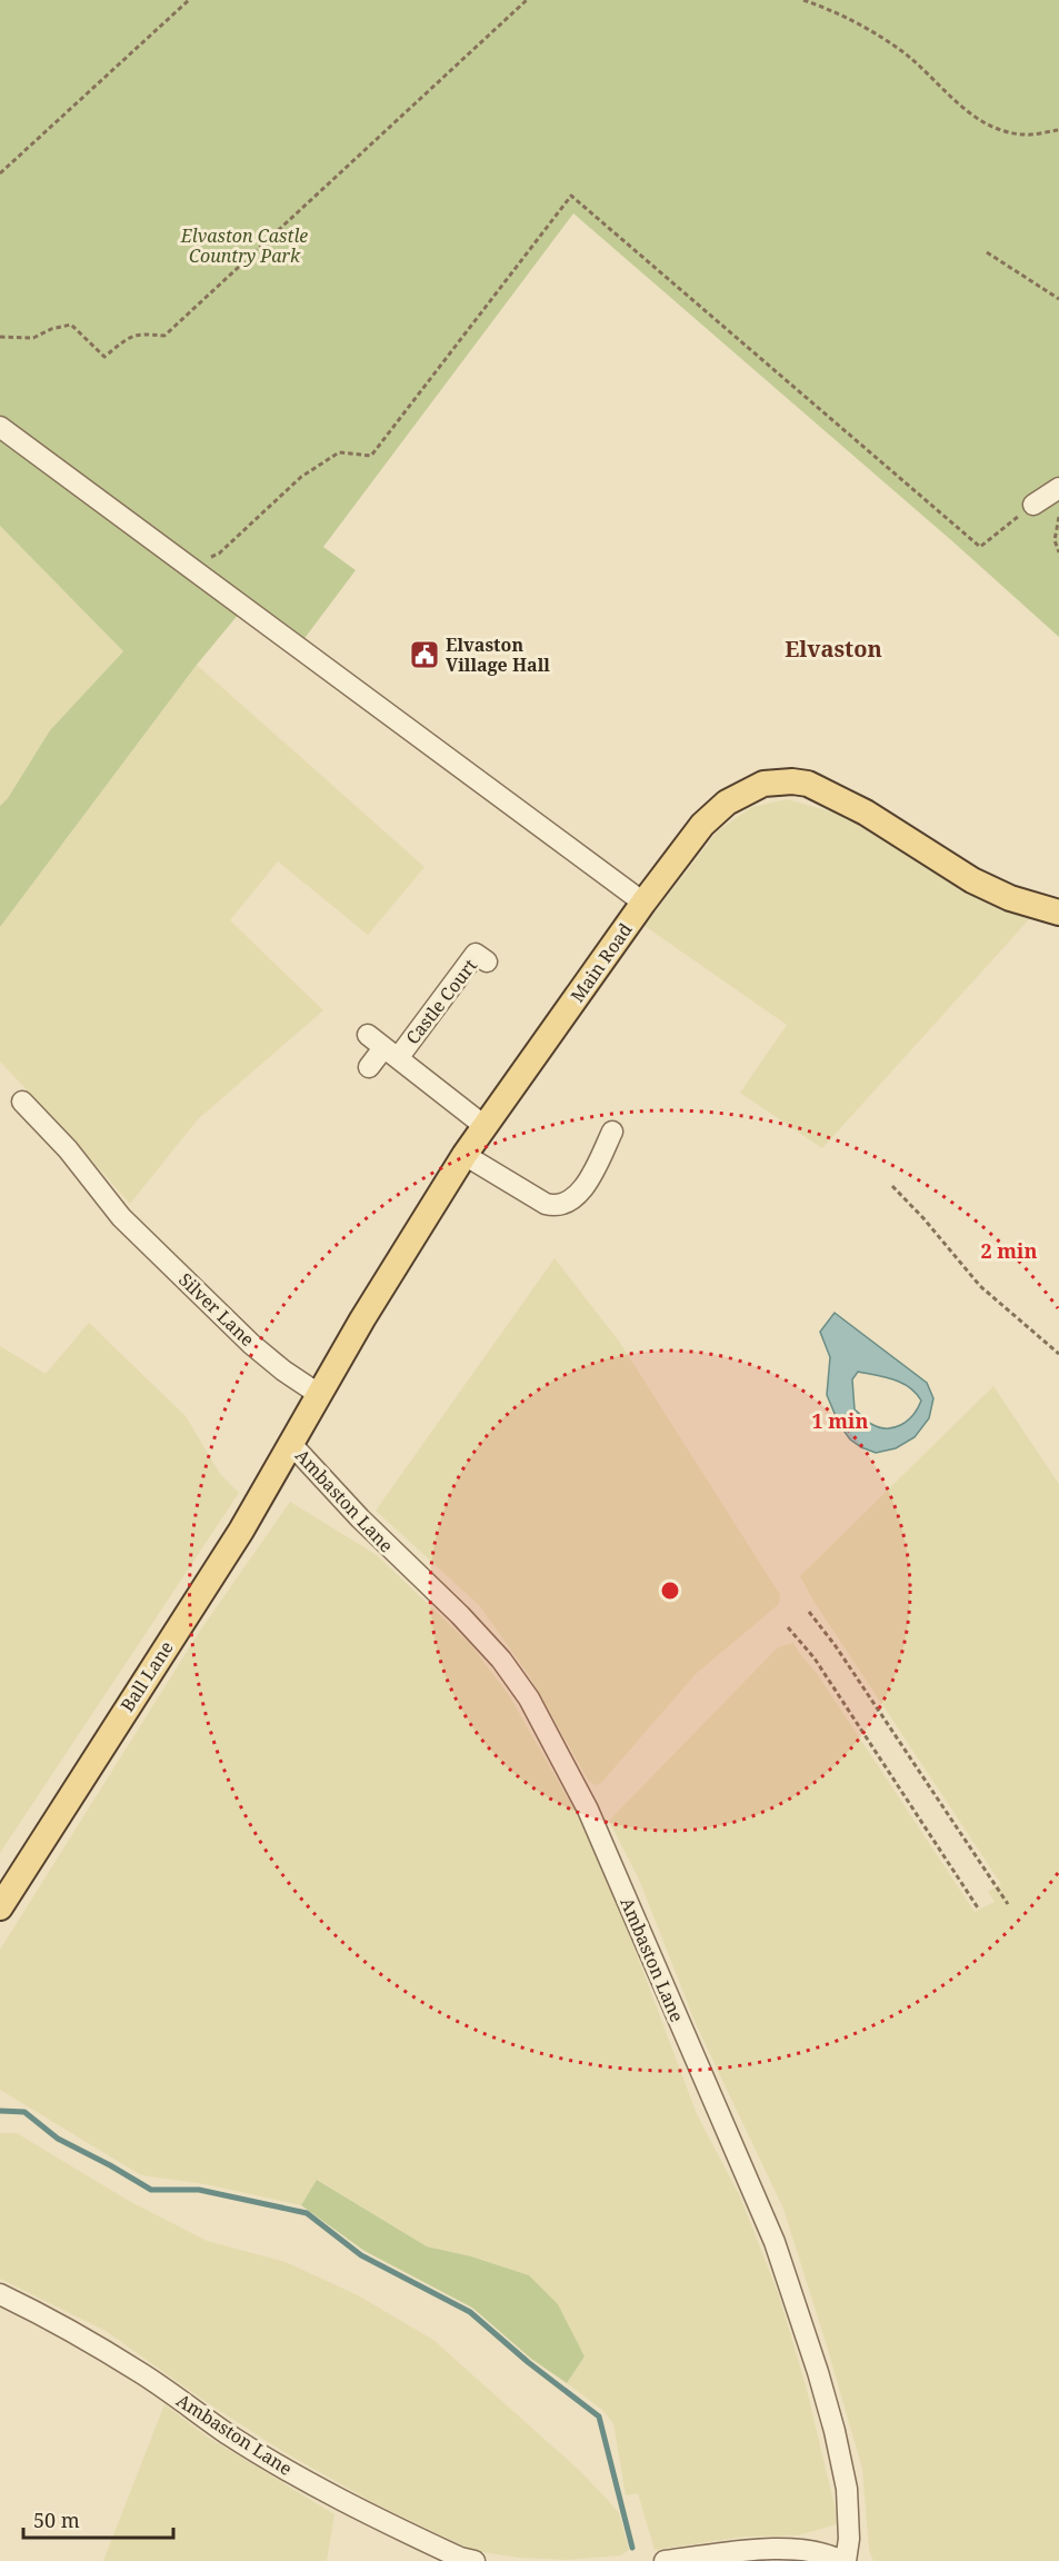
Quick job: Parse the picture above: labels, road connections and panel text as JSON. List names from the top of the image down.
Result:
{
  "streets": {
    "main road": ["Main Road", "Ball Lane"],
    "street": ["Castle Court", "Silver Lane", "Ambaston Lane"]
  },
  "crossings": [
    ["Main Road", "Castle Court"],
    ["Main Road", "Silver Lane"],
    ["Main Road", "Ambaston Lane"],
    ["Main Road", "Ball Lane"],
    ["Ambaston Lane", "Ball Lane"]
  ],
  "districts": ["Elvaston"],
  "parks": ["Elvaston Castle Country Park"],
  "places": {
    "public building": ["Elvaston Village Hall"]
  },
  "scale_bar": "50 m",
  "rings": ["2 min", "1 min"]
}
